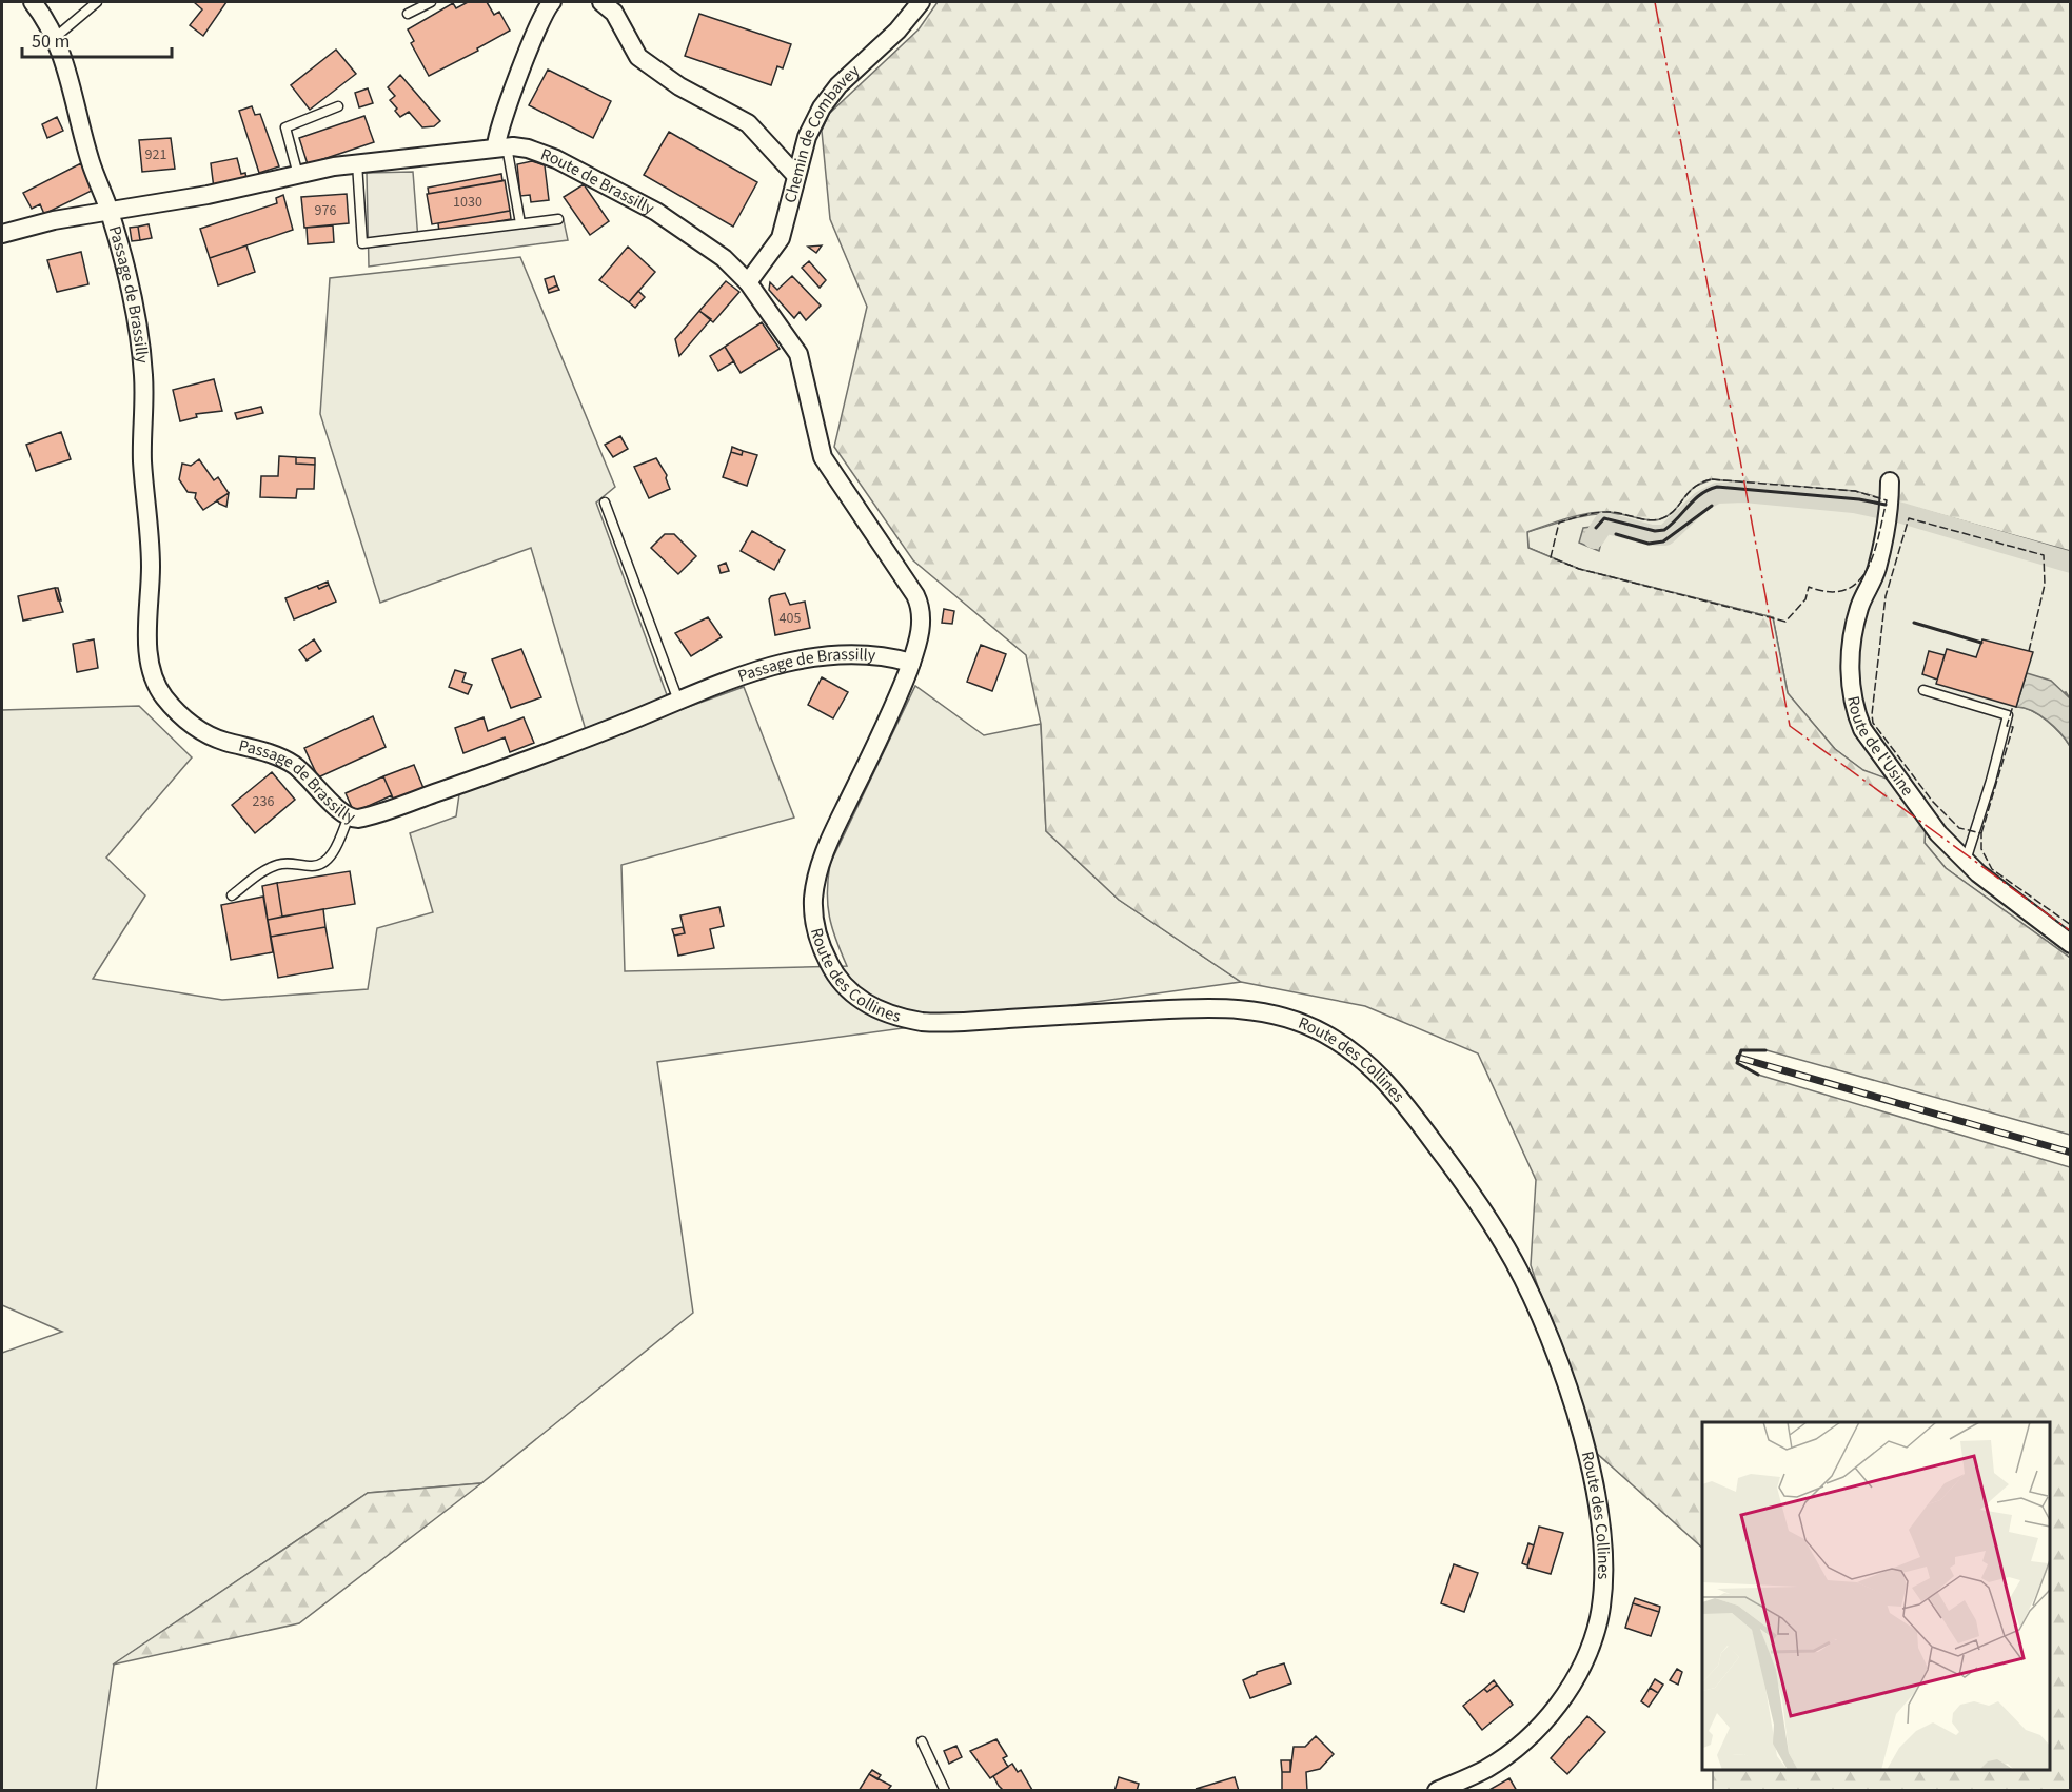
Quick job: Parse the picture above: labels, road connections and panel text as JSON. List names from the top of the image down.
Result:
{
  "streets": {
    "street": [
      "Chemin de Combavey",
      "Route de Brassilly",
      "Passage de Brassilly",
      "Route de l'Usine",
      "Route des Collines"
    ]
  },
  "crossings": [
    ["Chemin de Combavey", "Route de Brassilly"],
    ["Route de Brassilly", "Passage de Brassilly"],
    ["Route de Brassilly", "Route des Collines"],
    ["Passage de Brassilly", "Route des Collines"]
  ],
  "house_numbers": [
    "921",
    "1030",
    "976",
    "405",
    "236"
  ],
  "scale_bar": "50 m"
}
